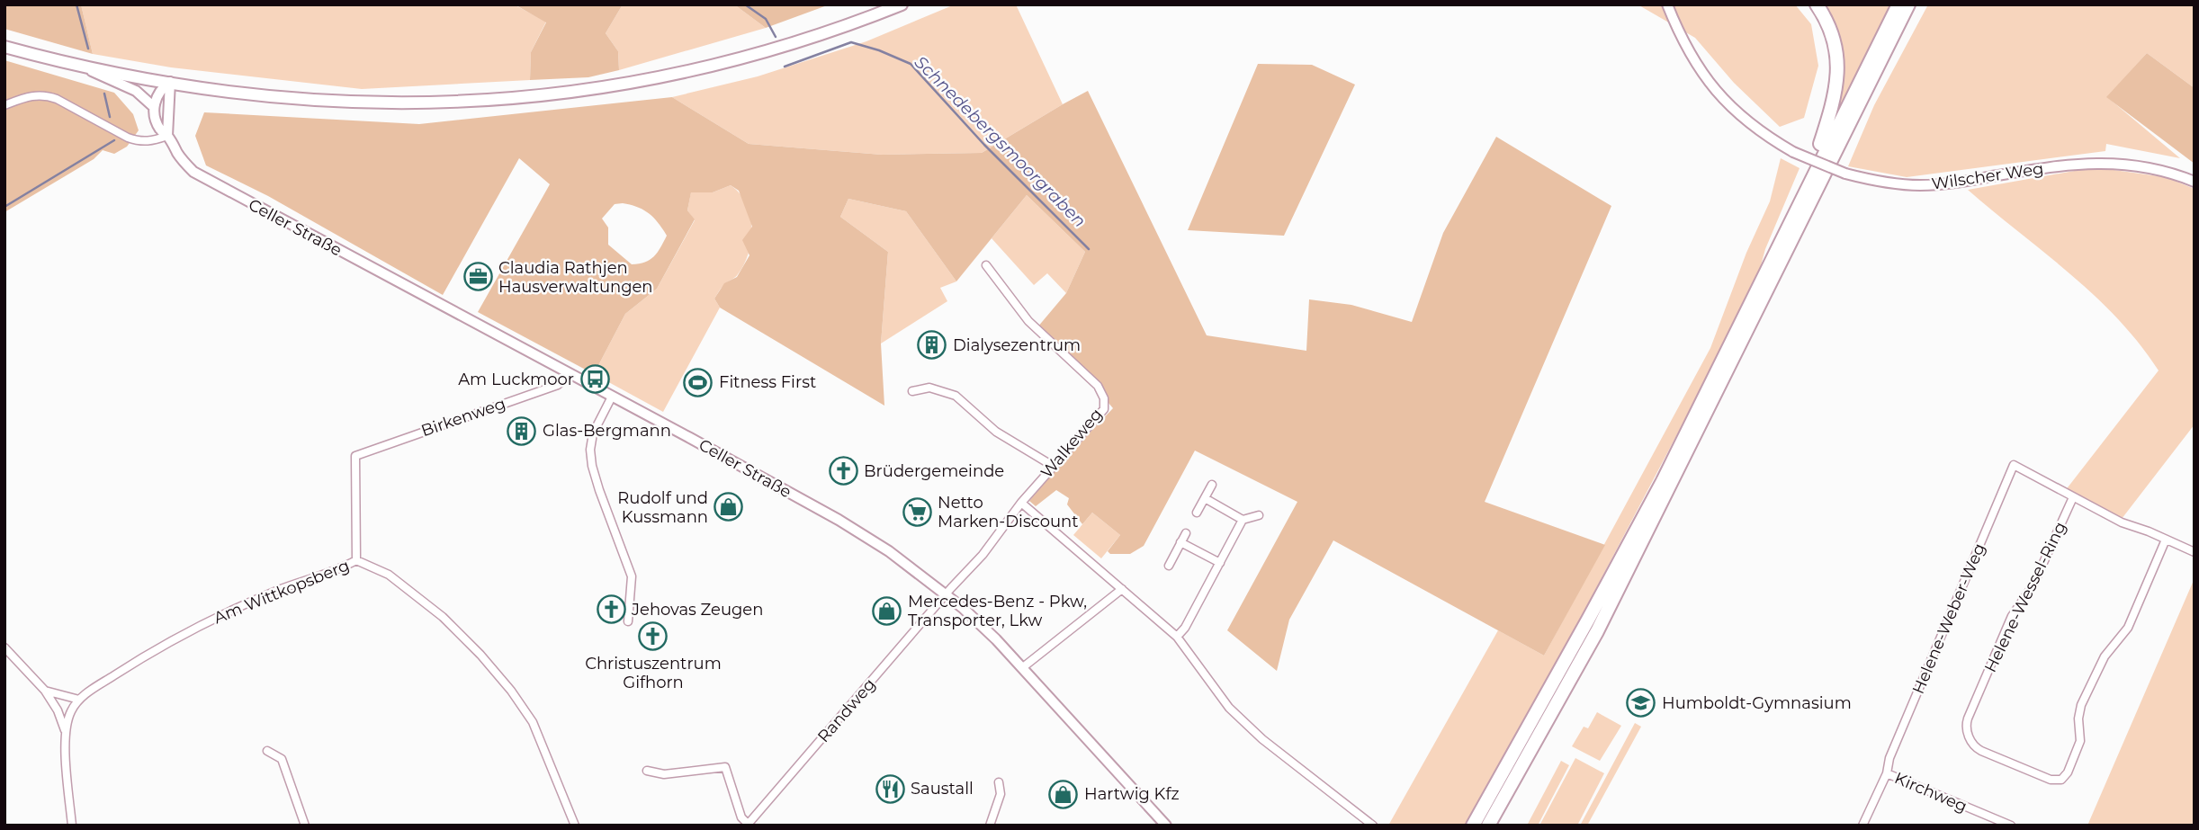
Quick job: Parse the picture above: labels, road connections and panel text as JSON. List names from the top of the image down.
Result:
{
  "streets": {
    "street": [
      "Wilscher Weg",
      "Celler Straße",
      "Birkenweg",
      "Walkeweg",
      "Am Wittkopsberg",
      "Helene-Wessel-Ring",
      "Helene-Weber-Weg",
      "Randweg",
      "Kirchweg"
    ]
  },
  "crossings": [
    ["Celler Straße", "Birkenweg"],
    ["Celler Straße", "Walkeweg"],
    ["Celler Straße", "Randweg"],
    ["Birkenweg", "Am Wittkopsberg"],
    ["Walkeweg", "Randweg"],
    ["Helene-Wessel-Ring", "Helene-Weber-Weg"],
    ["Helene-Weber-Weg", "Kirchweg"]
  ],
  "water": ["Schnedebergsmoorgraben"],
  "places": {
    "office": ["Claudia Rathjen Hausverwaltungen"],
    "building": ["Dialysezentrum", "Glas-Bergmann"],
    "bus stop": ["Am Luckmoor"],
    "sports": ["Fitness First"],
    "church": ["Brüdergemeinde", "Jehovas Zeugen", "Christuszentrum Gifhorn"],
    "shop": ["Rudolf und Kussmann", "Mercedes-Benz - Pkw, Transporter, Lkw", "Hartwig Kfz"],
    "supermarket": ["Netto Marken-Discount"],
    "school or university": ["Humboldt-Gymnasium"],
    "restaurant": ["Saustall"]
  }
}
